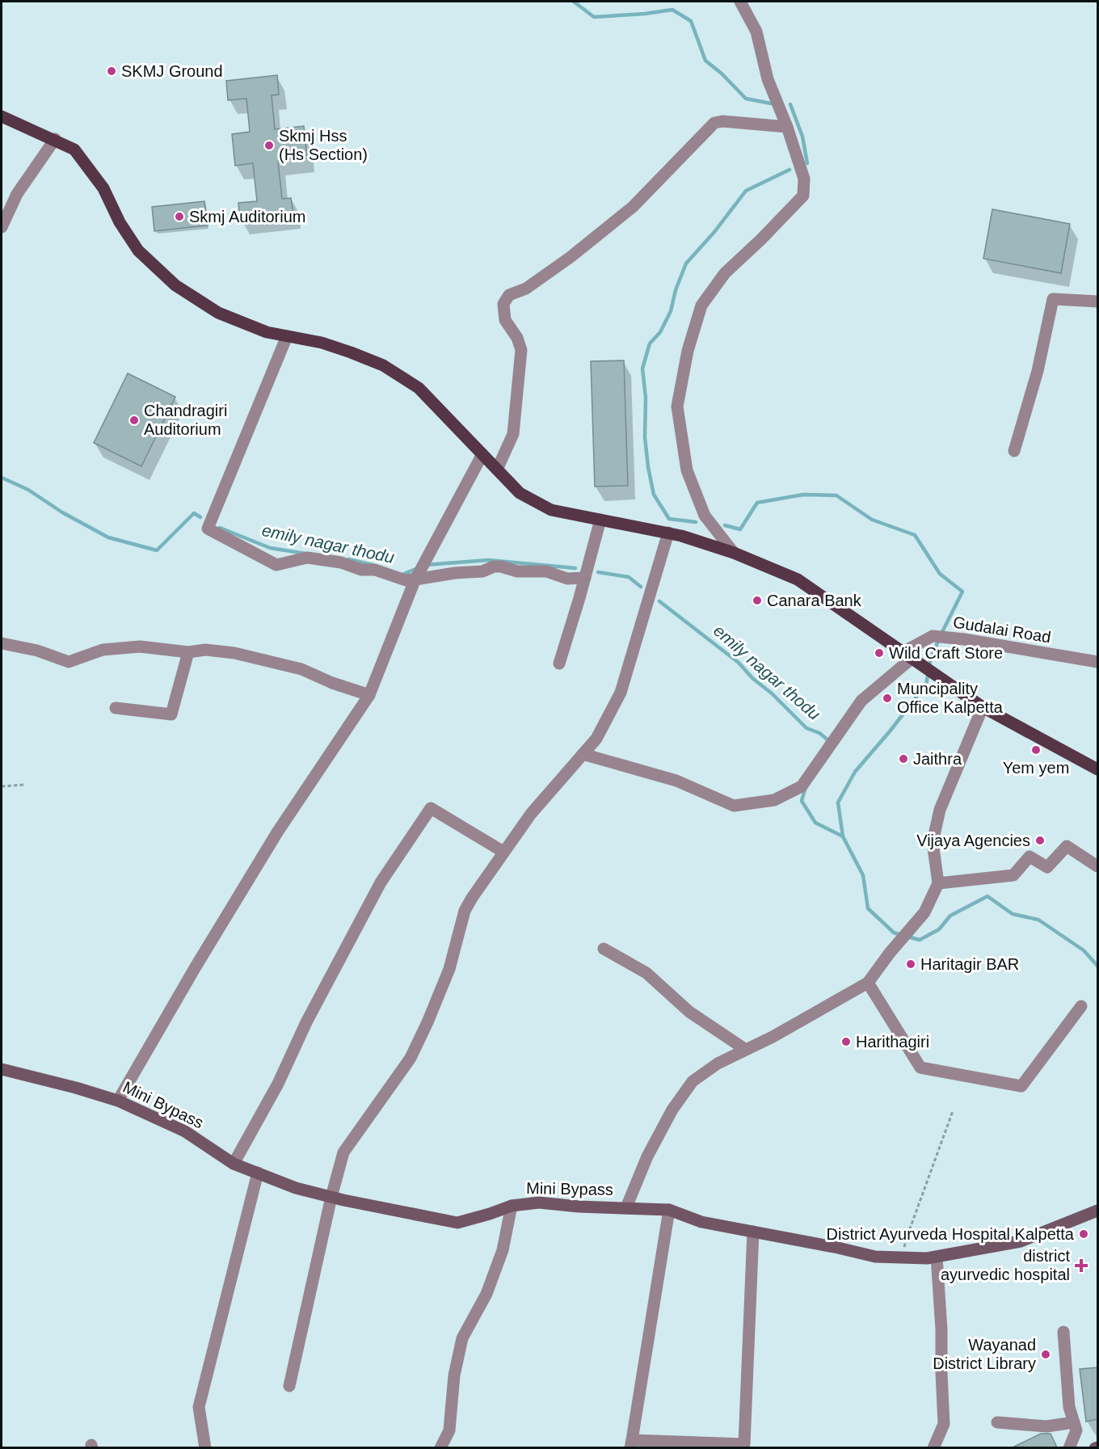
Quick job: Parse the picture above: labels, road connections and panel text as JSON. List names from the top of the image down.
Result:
{
  "streets": {
    "main road": ["Mini Bypass"],
    "street": ["Gudalai Road"]
  },
  "water": ["emily nagar thodu"],
  "places": {
    "other": [
      "SKMJ Ground",
      "Skmj Hss (Hs Section)",
      "Skmj Auditorium",
      "Chandragiri Auditorium",
      "Canara Bank",
      "Wild Craft Store",
      "Muncipality Office Kalpetta",
      "Yem yem",
      "Jaithra",
      "Vijaya Agencies",
      "Haritagir BAR",
      "Harithagiri",
      "District Ayurveda Hospital Kalpetta",
      "Wayanad District Library"
    ],
    "health": ["district ayurvedic hospital"]
  }
}
